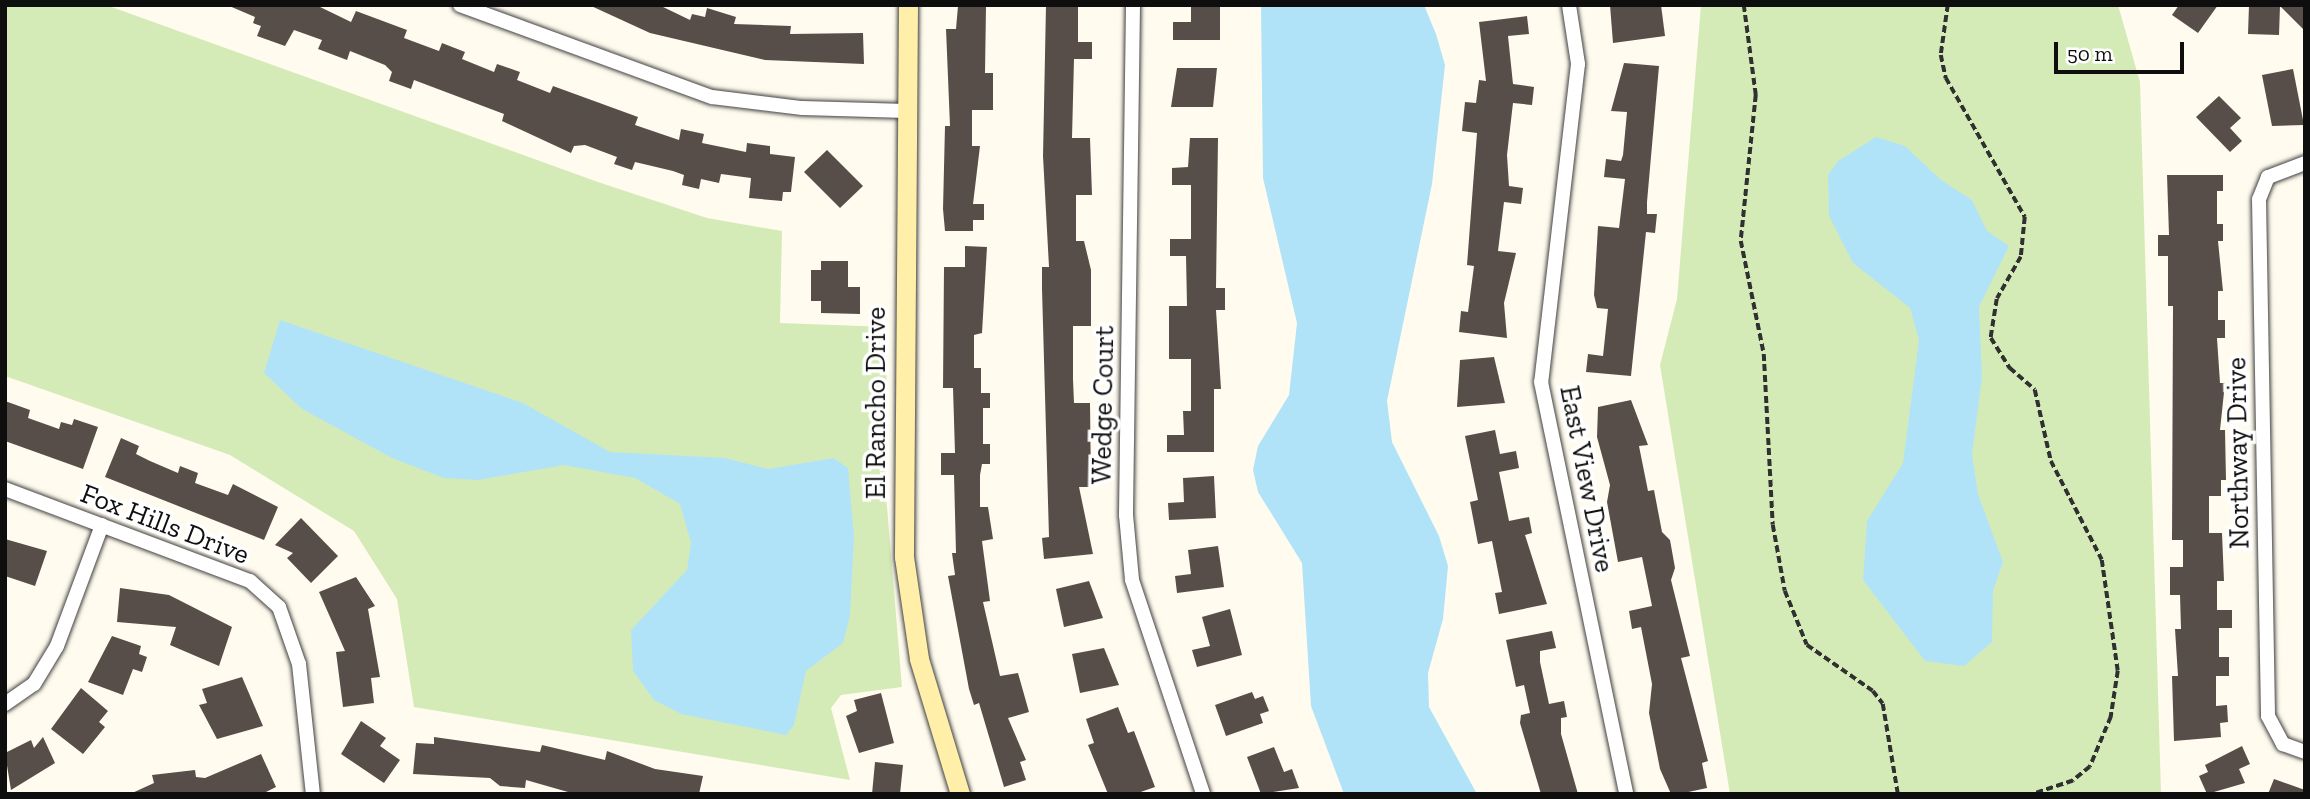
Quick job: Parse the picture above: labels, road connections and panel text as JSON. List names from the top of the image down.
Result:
{
  "streets": {
    "street": [
      "El Rancho Drive",
      "Wedge Court",
      "Northway Drive",
      "East View Drive",
      "Fox Hills Drive"
    ]
  },
  "scale_bar": "50 m"
}
